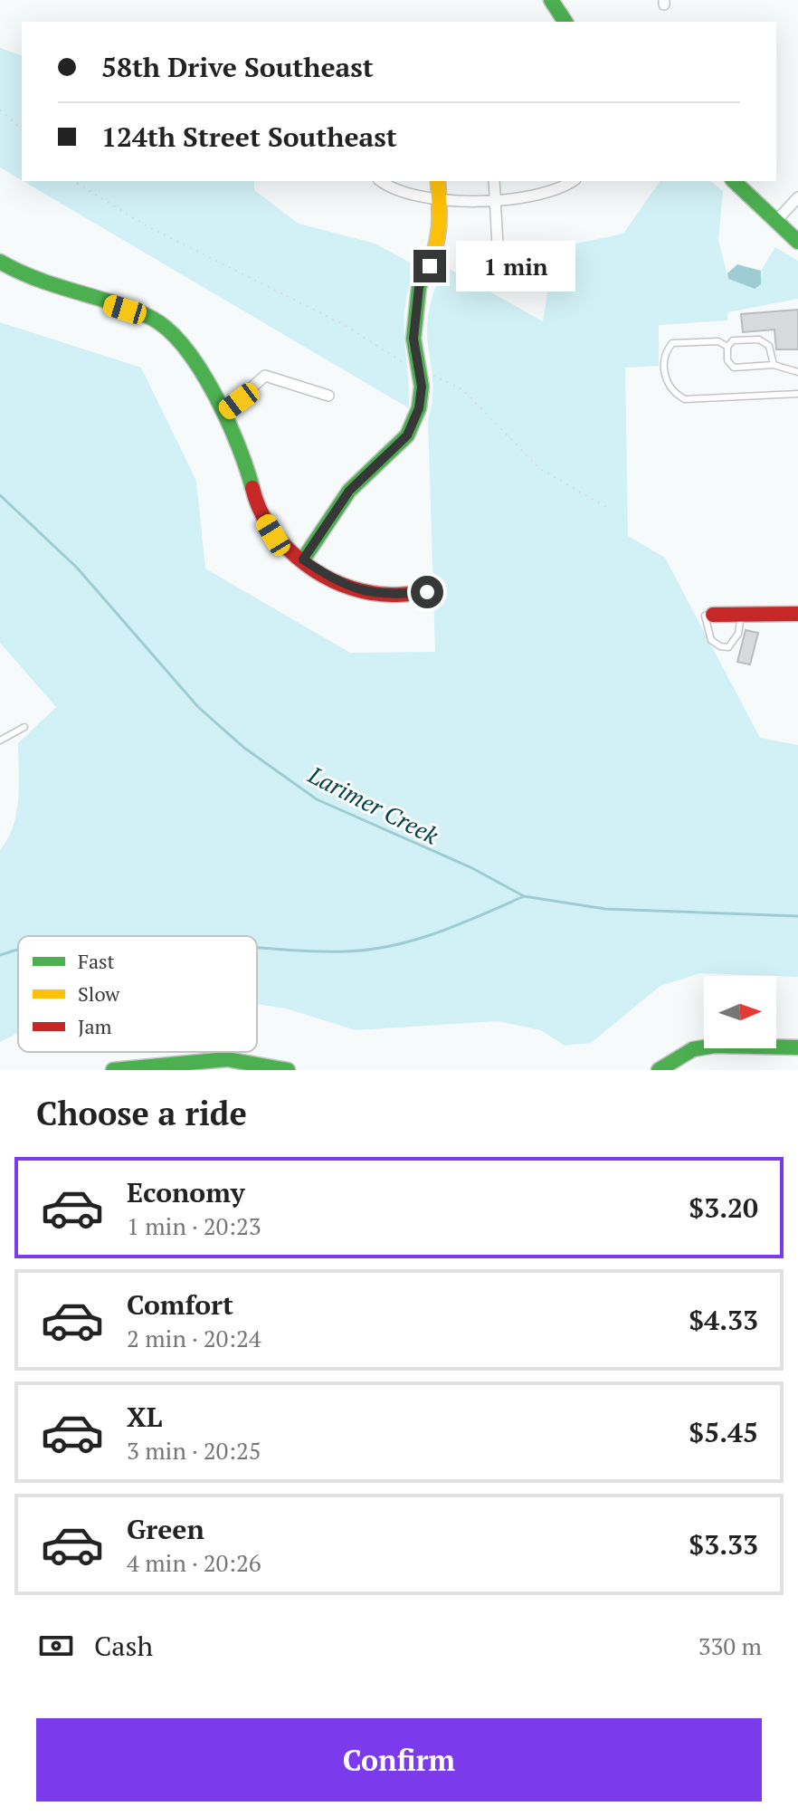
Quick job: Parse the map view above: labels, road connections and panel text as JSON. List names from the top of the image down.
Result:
{
  "water": ["Larimer Creek"],
  "legend": ["Fast", "Slow", "Jam"],
  "north": "right",
  "page": {
    "banner": ["58th Drive Southeast", "124th Street Southeast"],
    "bubble": "1 min",
    "heading": "Choose a ride",
    "list": [
      {
        "name": "Economy",
        "note": "1 min · 20:23",
        "value": "$3.20"
      },
      {
        "name": "Comfort",
        "note": "2 min · 20:24",
        "value": "$4.33"
      },
      {
        "name": "XL",
        "note": "3 min · 20:25",
        "value": "$5.45"
      },
      {
        "name": "Green",
        "note": "4 min · 20:26",
        "value": "$3.33"
      }
    ],
    "pay": ["Cash", "330 m"],
    "buttons": "Confirm"
  }
}
